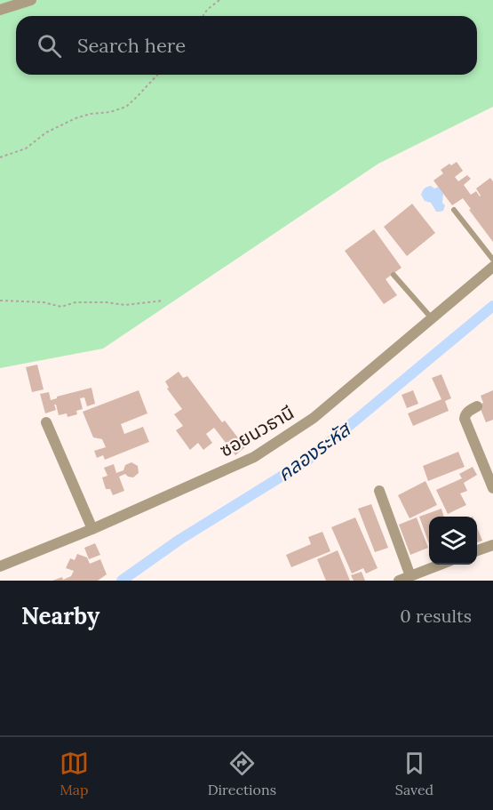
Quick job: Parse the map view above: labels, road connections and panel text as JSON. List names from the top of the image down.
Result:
{
  "streets": {
    "street": ["ซอยนวธานี"]
  },
  "water": ["คลองระหัส"],
  "page": {
    "search": "Search here",
    "heading": ["Nearby", "0 results"],
    "nav": ["Map", "Directions", "Saved"]
  }
}
